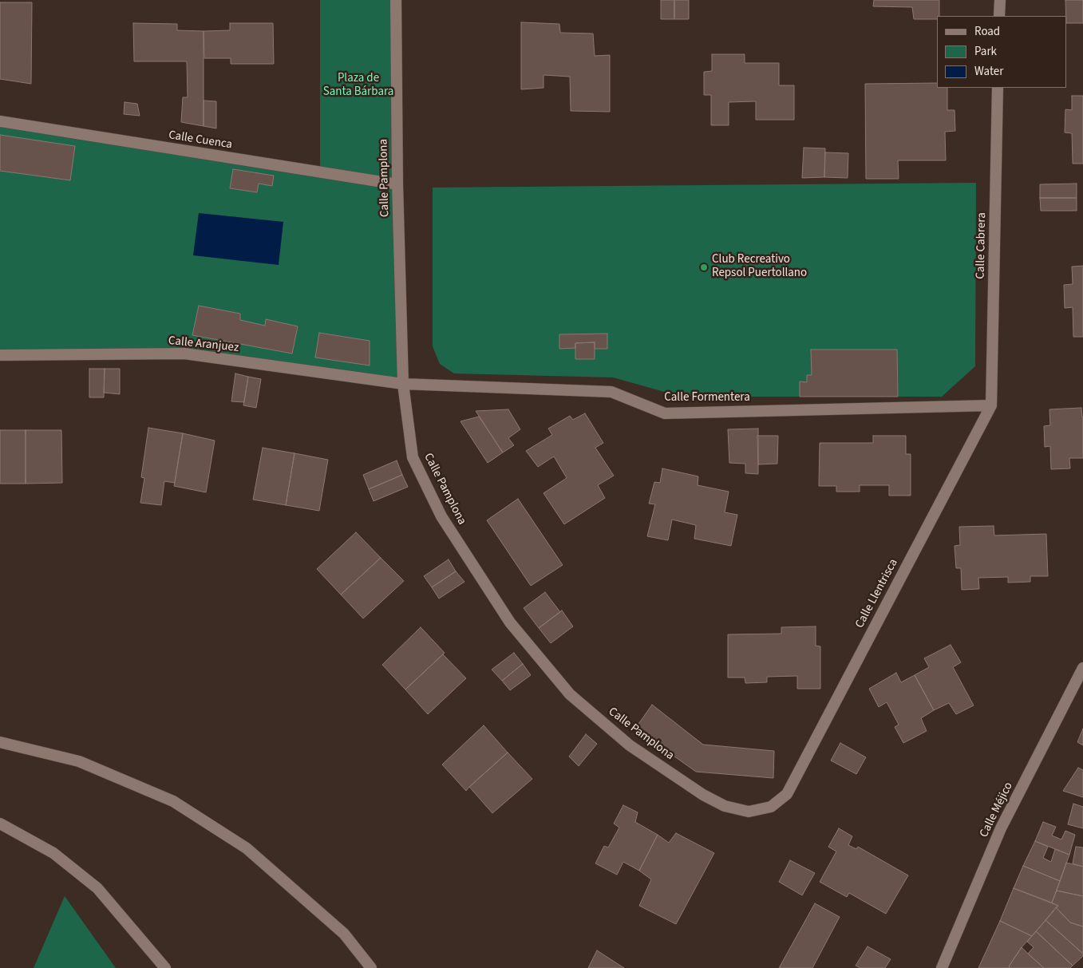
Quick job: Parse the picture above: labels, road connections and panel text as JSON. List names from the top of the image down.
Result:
{
  "streets": {
    "street": [
      "Calle Cuenca",
      "Calle Pamplona",
      "Calle Cabrera",
      "Calle Aranjuez",
      "Calle Formentera",
      "Calle Llentrisca",
      "Calle Méjico"
    ]
  },
  "crossings": [
    ["Calle Cuenca", "Calle Pamplona"],
    ["Calle Pamplona", "Calle Aranjuez"],
    ["Calle Pamplona", "Calle Formentera"],
    ["Calle Pamplona", "Calle Llentrisca"],
    ["Calle Cabrera", "Calle Formentera"],
    ["Calle Cabrera", "Calle Llentrisca"],
    ["Calle Aranjuez", "Calle Formentera"],
    ["Calle Formentera", "Calle Llentrisca"]
  ],
  "parks": ["Plaza de Santa Bárbara"],
  "places": ["Club Recreativo Repsol Puertollano"],
  "legend": ["Road", "Park", "Water"]
}
